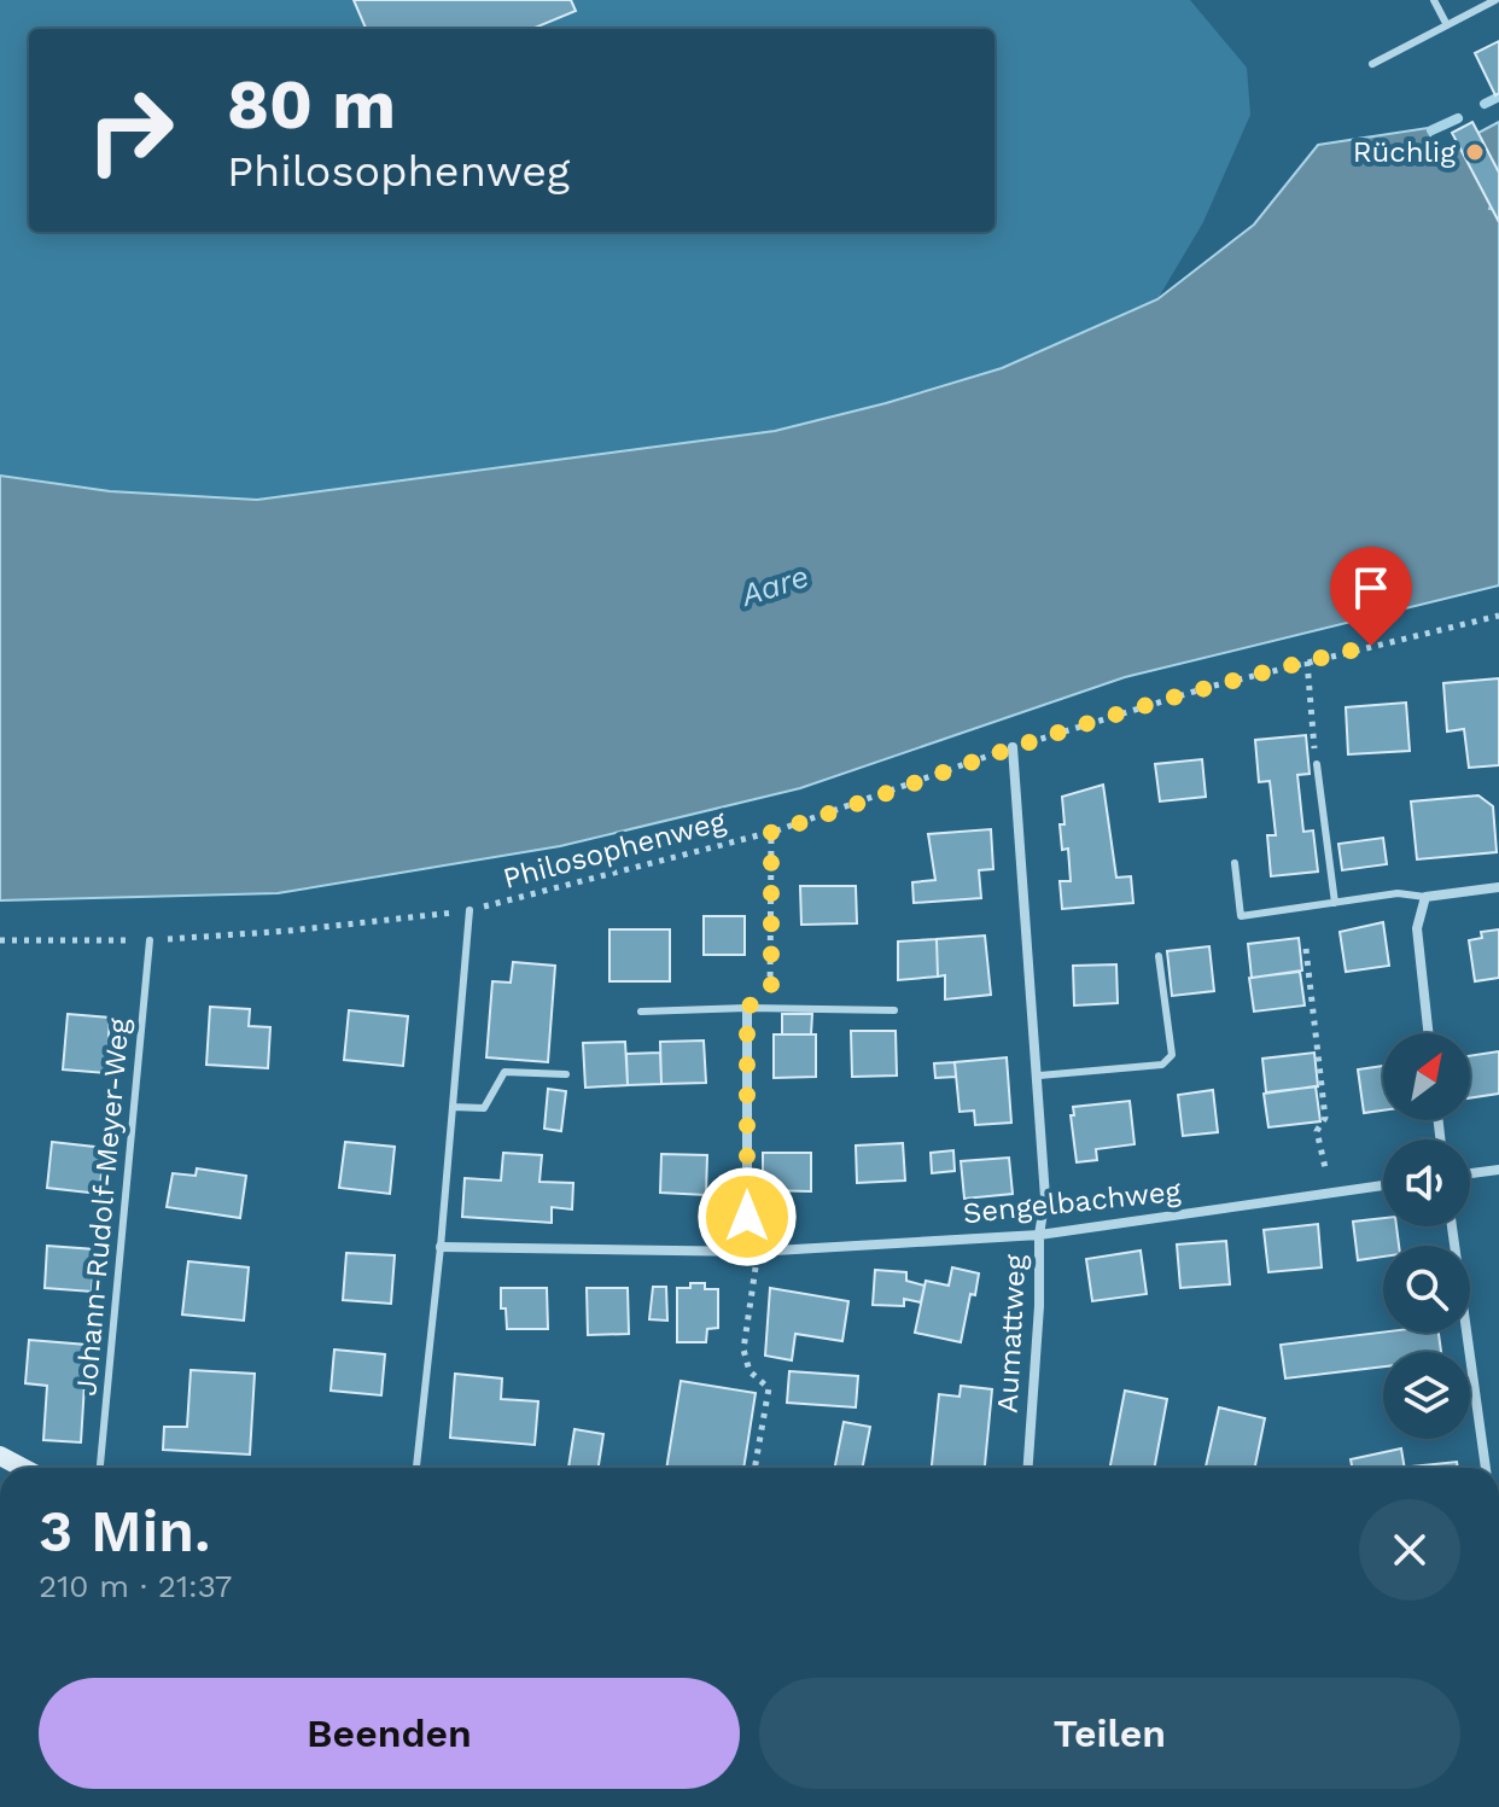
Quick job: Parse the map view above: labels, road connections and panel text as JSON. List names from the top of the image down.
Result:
{
  "streets": {
    "street": ["Sengelbachweg", "Aumattweg"],
    "lane": ["Johann-Rudolf-Meyer-Weg"],
    "path": ["Philosophenweg"]
  },
  "crossings": [
    ["Philosophenweg", "Johann-Rudolf-Meyer-Weg"],
    ["Philosophenweg", "Aumattweg"],
    ["Sengelbachweg", "Aumattweg"]
  ],
  "water": ["Aare"],
  "places": ["Rüchlig"],
  "north": "top right",
  "page": {
    "turn": ["80 m", "Philosophenweg"],
    "heading": ["3 Min.", "210 m · 21:37"],
    "buttons": ["Beenden", "Teilen"]
  }
}
